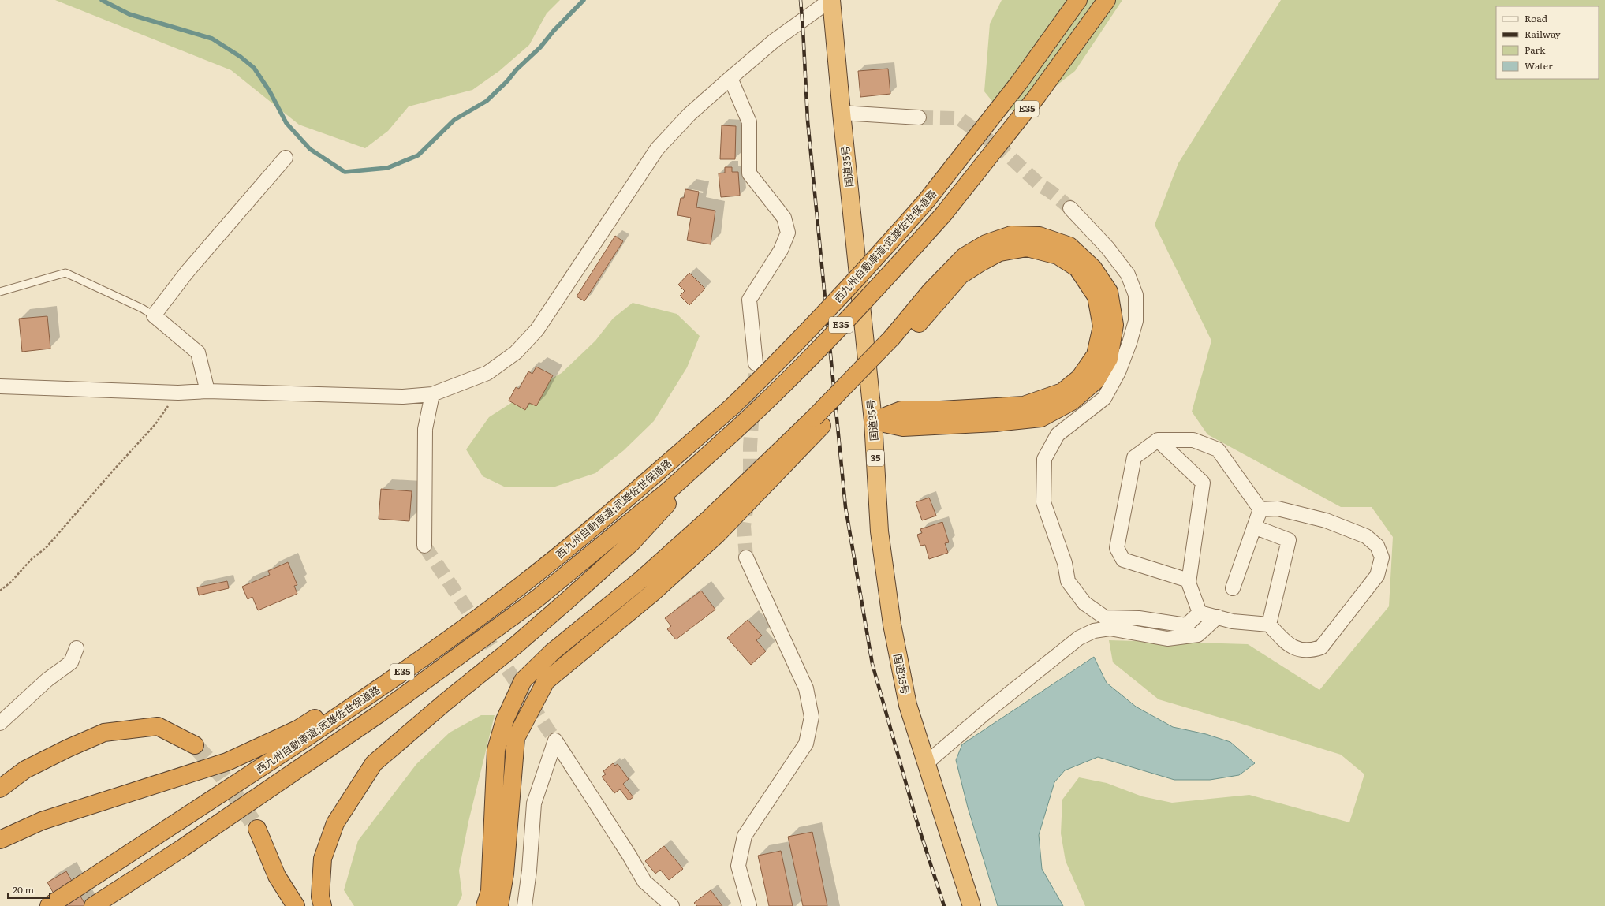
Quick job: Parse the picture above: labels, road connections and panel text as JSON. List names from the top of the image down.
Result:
{
  "streets": {
    "highway": [
      "E35",
      "国道35号",
      "西九州自動車道;武雄佐世保道路",
      "35"
    ]
  },
  "legend": [
    "Road",
    "Railway",
    "Park",
    "Water"
  ],
  "scale_bar": "20 m"
}
